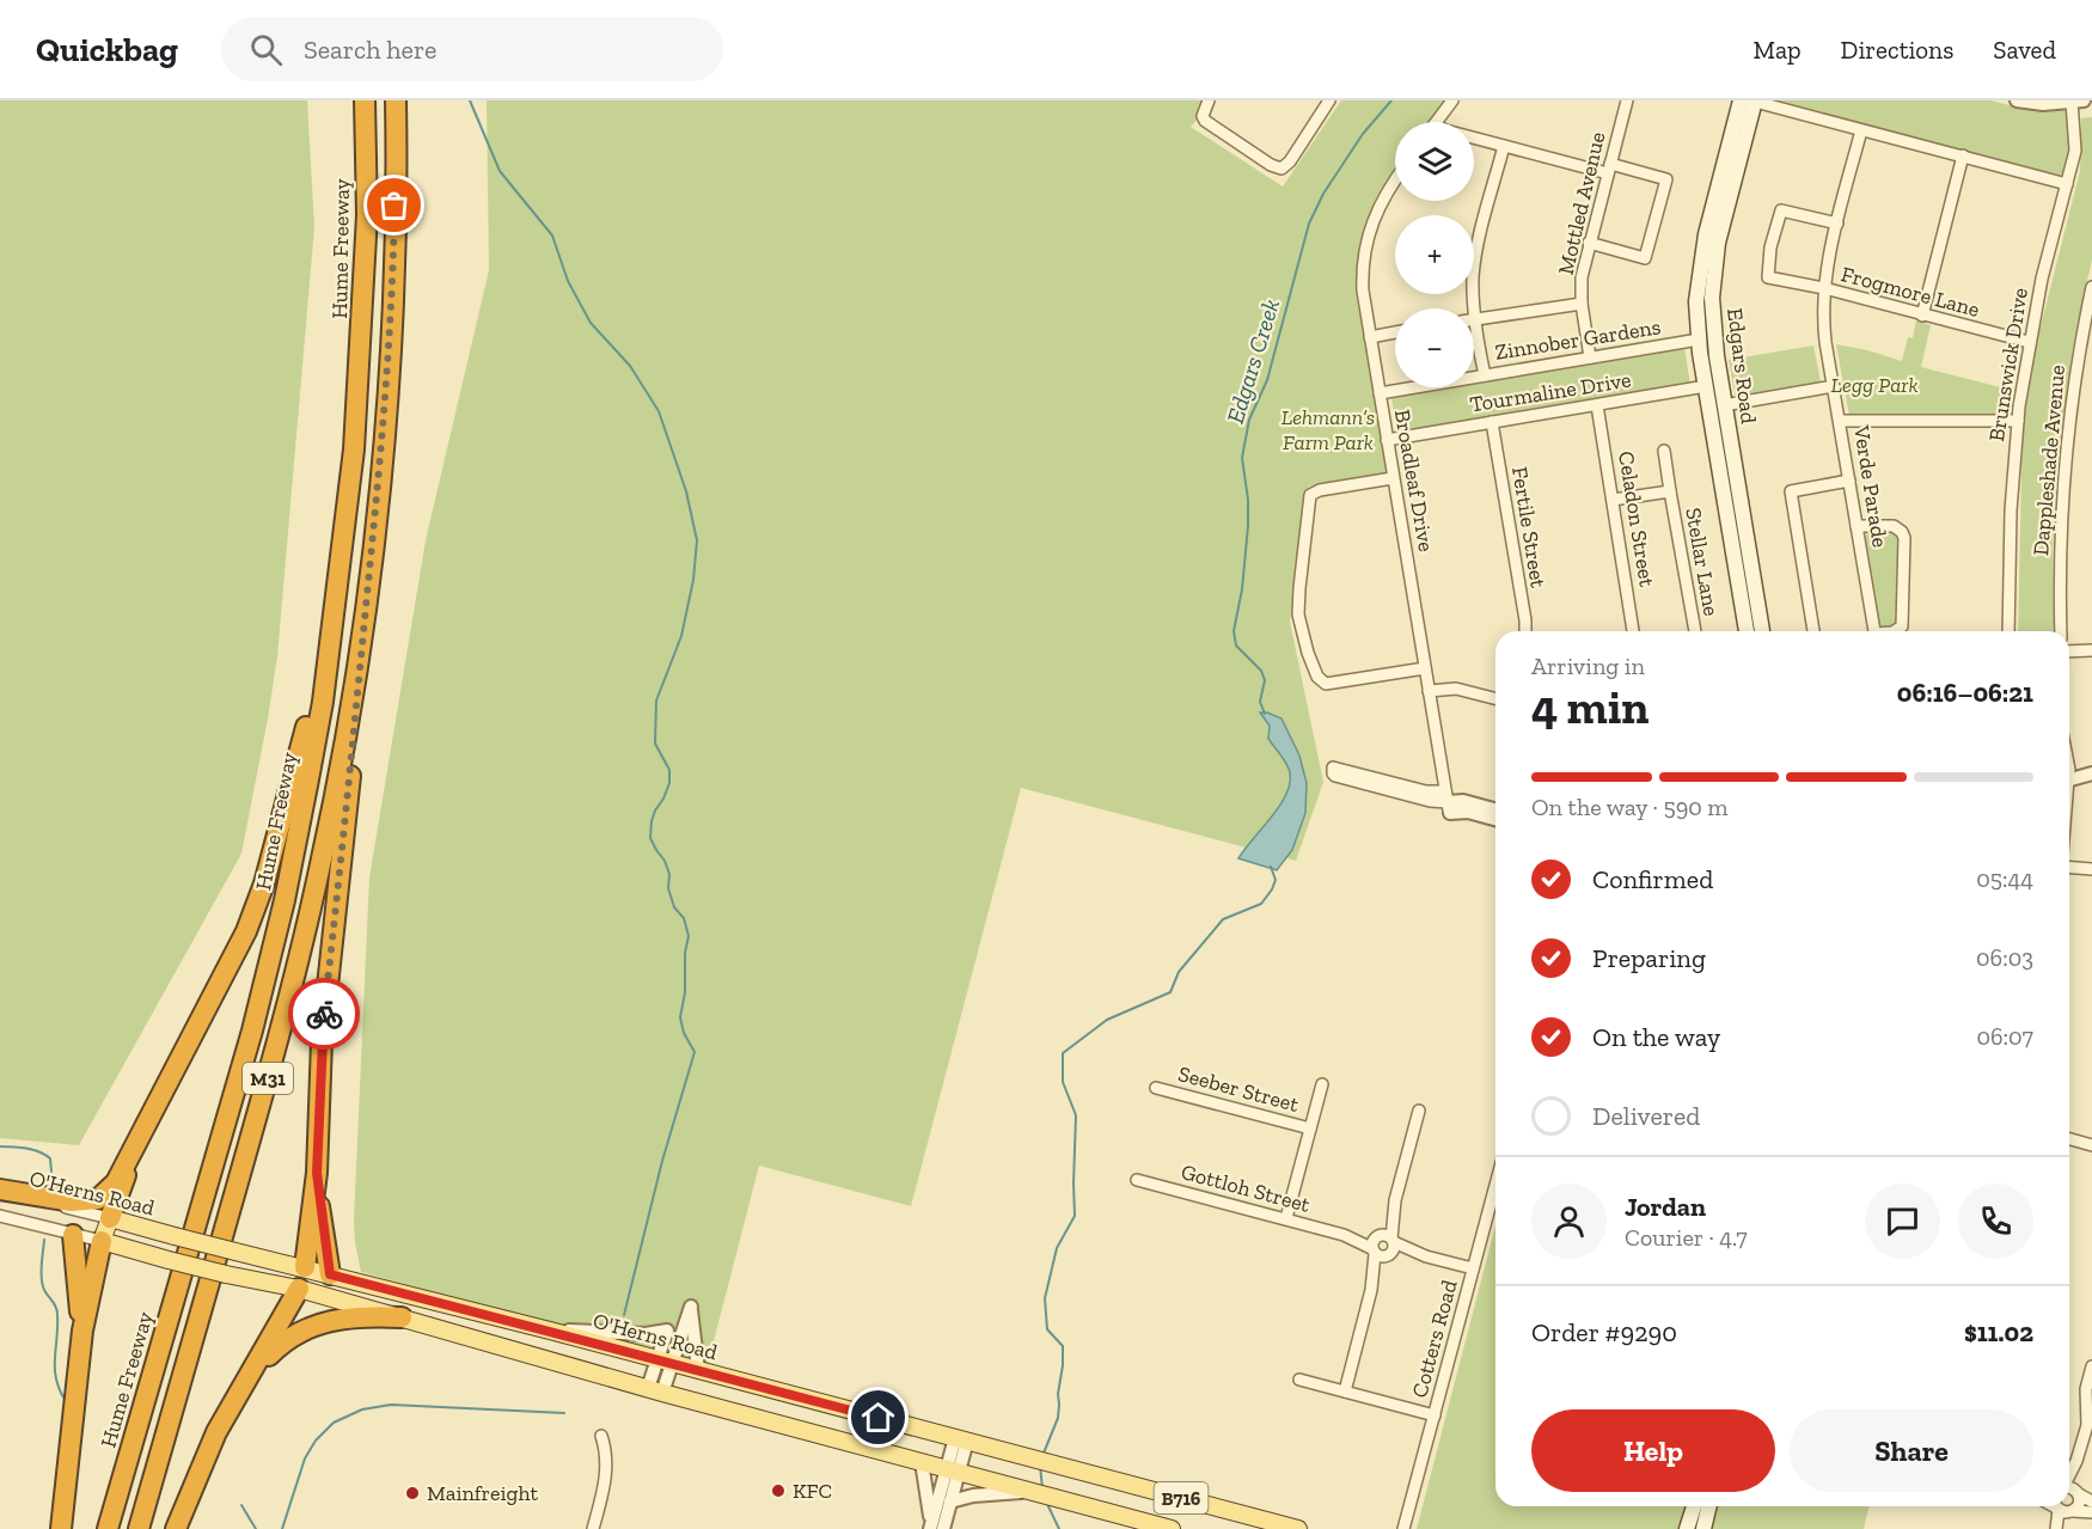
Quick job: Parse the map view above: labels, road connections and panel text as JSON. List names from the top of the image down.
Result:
{
  "streets": {
    "highway": ["Hume Freeway", "M31"],
    "main road": ["Edgars Road", "O'Herns Road", "B716"],
    "street": [
      "Mottled Avenue",
      "Frogmore Lane",
      "Zinnober Gardens",
      "Brunswick Drive",
      "Tourmaline Drive",
      "Dappleshade Avenue",
      "Broadleaf Drive",
      "Verde Parade",
      "Celadon Street",
      "Fertile Street",
      "Stellar Lane",
      "Seeber Street",
      "Gottloh Street",
      "Cotters Road"
    ]
  },
  "crossings": [
    ["Mottled Avenue", "Zinnober Gardens"],
    ["Frogmore Lane", "Brunswick Drive"],
    ["Frogmore Lane", "Verde Parade"],
    ["Zinnober Gardens", "Edgars Road"],
    ["Zinnober Gardens", "Broadleaf Drive"],
    ["Edgars Road", "Tourmaline Drive"],
    ["Tourmaline Drive", "Broadleaf Drive"],
    ["Tourmaline Drive", "Celadon Street"],
    ["Tourmaline Drive", "Fertile Street"],
    ["Celadon Street", "Stellar Lane"],
    ["Gottloh Street", "Cotters Road"]
  ],
  "water": ["Edgars Creek"],
  "parks": ["Legg Park", "Lehmann’s Farm Park"],
  "places": ["KFC", "Mainfreight"],
  "page": {
    "header": "Quickbag",
    "search": "Search here",
    "nav": ["Map", "Directions", "Saved"],
    "map_buttons": ["+", "−"],
    "heading": ["4 min", "Arriving in", "06:16–06:21"],
    "panel": [
      "Jordan",
      "Courier · 4.7",
      "Order #9290",
      "$11.02"
    ],
    "bar": "On the way · 590 m",
    "list": [
      ["Confirmed", "05:44"],
      ["Preparing", "06:03"],
      ["On the way", "06:07"],
      "Delivered"
    ],
    "buttons": ["Help", "Share"]
  }
}
